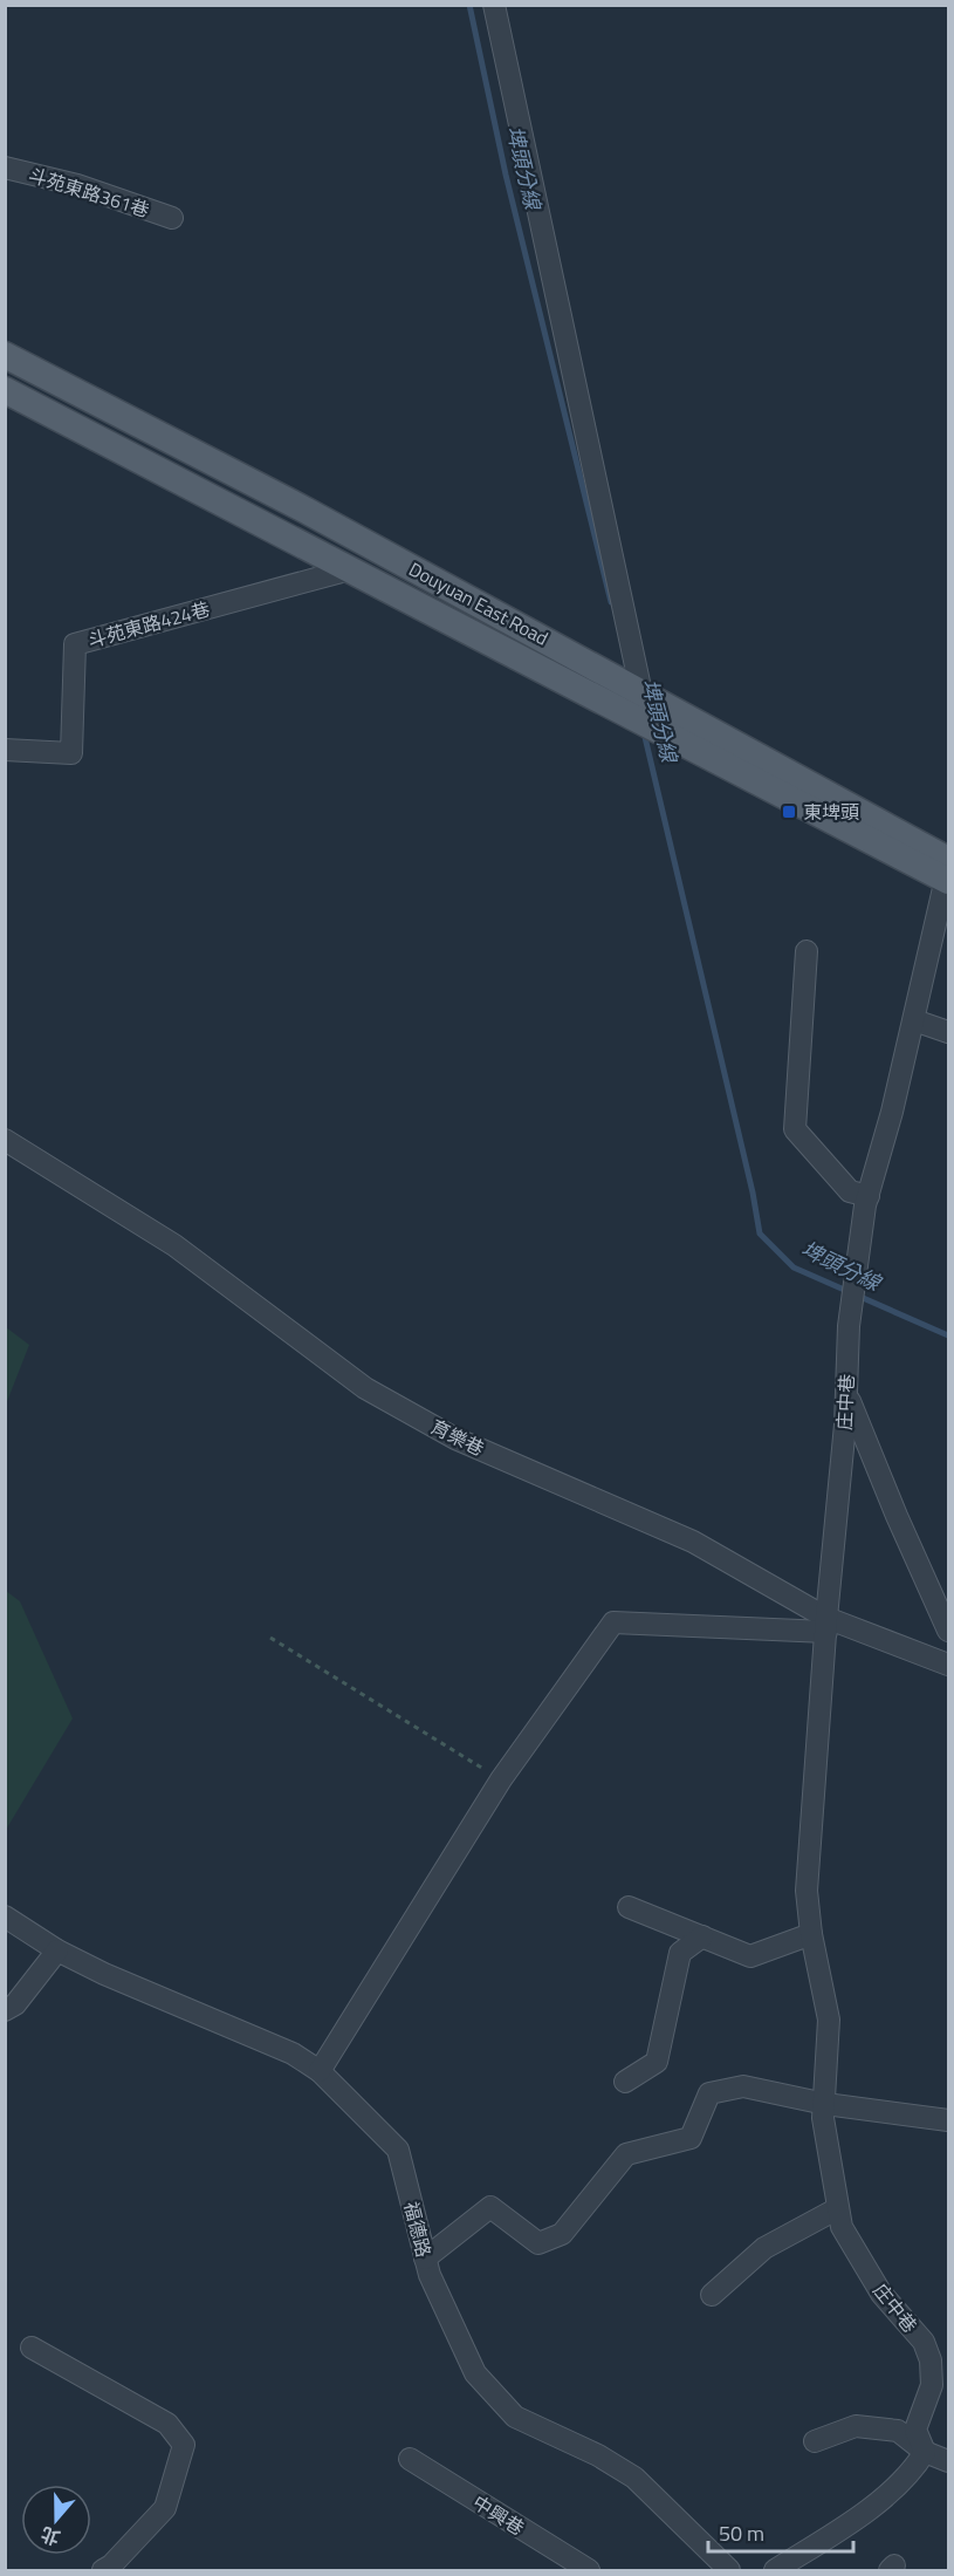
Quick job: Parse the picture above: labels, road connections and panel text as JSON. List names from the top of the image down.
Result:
{
  "streets": {
    "main road": ["Douyuan East Road"],
    "street": [
      "斗苑東路361巷",
      "斗苑東路424巷",
      "庄中巷",
      "育樂巷",
      "福德路",
      "中興巷"
    ]
  },
  "crossings": [
    ["Douyuan East Road", "斗苑東路424巷"],
    ["Douyuan East Road", "庄中巷"],
    ["庄中巷", "育樂巷"]
  ],
  "water": ["埤頭分線"],
  "places": {
    "transit": ["東埤頭"]
  },
  "scale_bar": "50 m",
  "north": "bottom"
}
